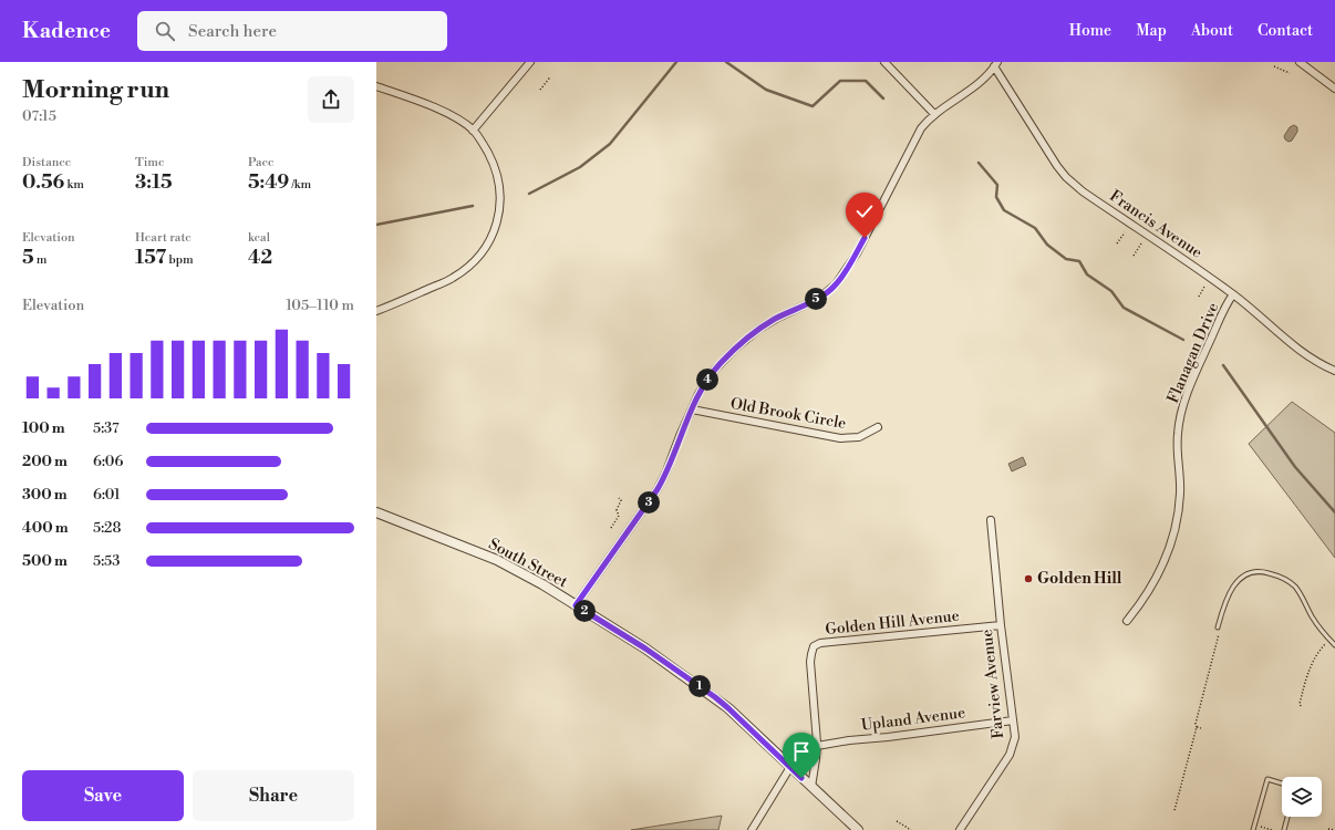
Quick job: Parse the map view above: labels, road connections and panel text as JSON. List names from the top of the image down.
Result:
{
  "streets": {
    "street": [
      "Francis Avenue",
      "Flanagan Drive",
      "Old Brook Circle",
      "South Street",
      "Golden Hill Avenue",
      "Farview Avenue",
      "Upland Avenue"
    ]
  },
  "crossings": [
    ["Francis Avenue", "Flanagan Drive"],
    ["Golden Hill Avenue", "Farview Avenue"],
    ["Golden Hill Avenue", "Upland Avenue"],
    ["Farview Avenue", "Upland Avenue"]
  ],
  "places": ["Golden Hill"],
  "page": {
    "header": "Kadence",
    "search": "Search here",
    "nav": [
      "Home",
      "Map",
      "About",
      "Contact"
    ],
    "heading": ["Morning run", "07:15"],
    "stats": [
      ["Distance", "0.56 km"],
      ["Time", "3:15"],
      ["Pace", "5:49 /km"],
      ["Elevation", "5 m"],
      ["Heart rate", "157 bpm"],
      ["kcal", "42"]
    ],
    "chart": ["Elevation", "105–110 m"],
    "pins": [
      "5",
      "4",
      "3",
      "2",
      "1"
    ],
    "list": [
      {
        "name": "100 m",
        "note": "5:37"
      },
      {
        "name": "200 m",
        "note": "6:06"
      },
      {
        "name": "300 m",
        "note": "6:01"
      },
      {
        "name": "400 m",
        "note": "5:28"
      },
      {
        "name": "500 m",
        "note": "5:53"
      }
    ],
    "buttons": ["Save", "Share"]
  }
}
